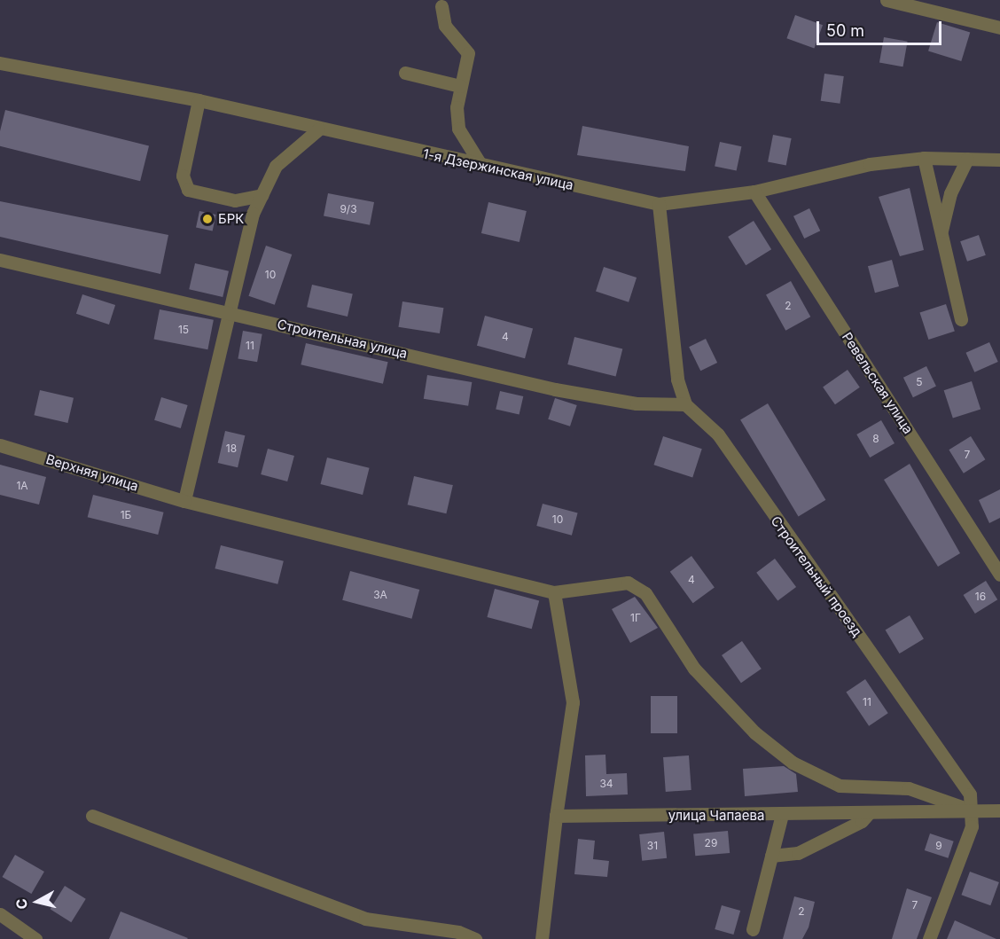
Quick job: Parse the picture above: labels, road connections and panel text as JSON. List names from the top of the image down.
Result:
{
  "streets": {
    "street": [
      "1-я Дзержинская улица",
      "Строительная улица",
      "Ревельская улица",
      "Верхняя улица",
      "Строительный проезд",
      "улица Чапаева"
    ]
  },
  "crossings": [
    ["1-я Дзержинская улица", "Ревельская улица"],
    ["1-я Дзержинская улица", "Строительный проезд"],
    ["Строительная улица", "Строительный проезд"],
    ["Строительный проезд", "улица Чапаева"]
  ],
  "places": ["БРК"],
  "house_numbers": [
    "9/3",
    "10",
    "2",
    "15",
    "4",
    "11",
    "5",
    "8",
    "18",
    "7",
    "1А",
    "1Б",
    "10",
    "4",
    "3А",
    "16",
    "1Г",
    "11",
    "34",
    "29",
    "31",
    "9",
    "7",
    "2"
  ],
  "scale_bar": "50 m",
  "north": "left"
}
